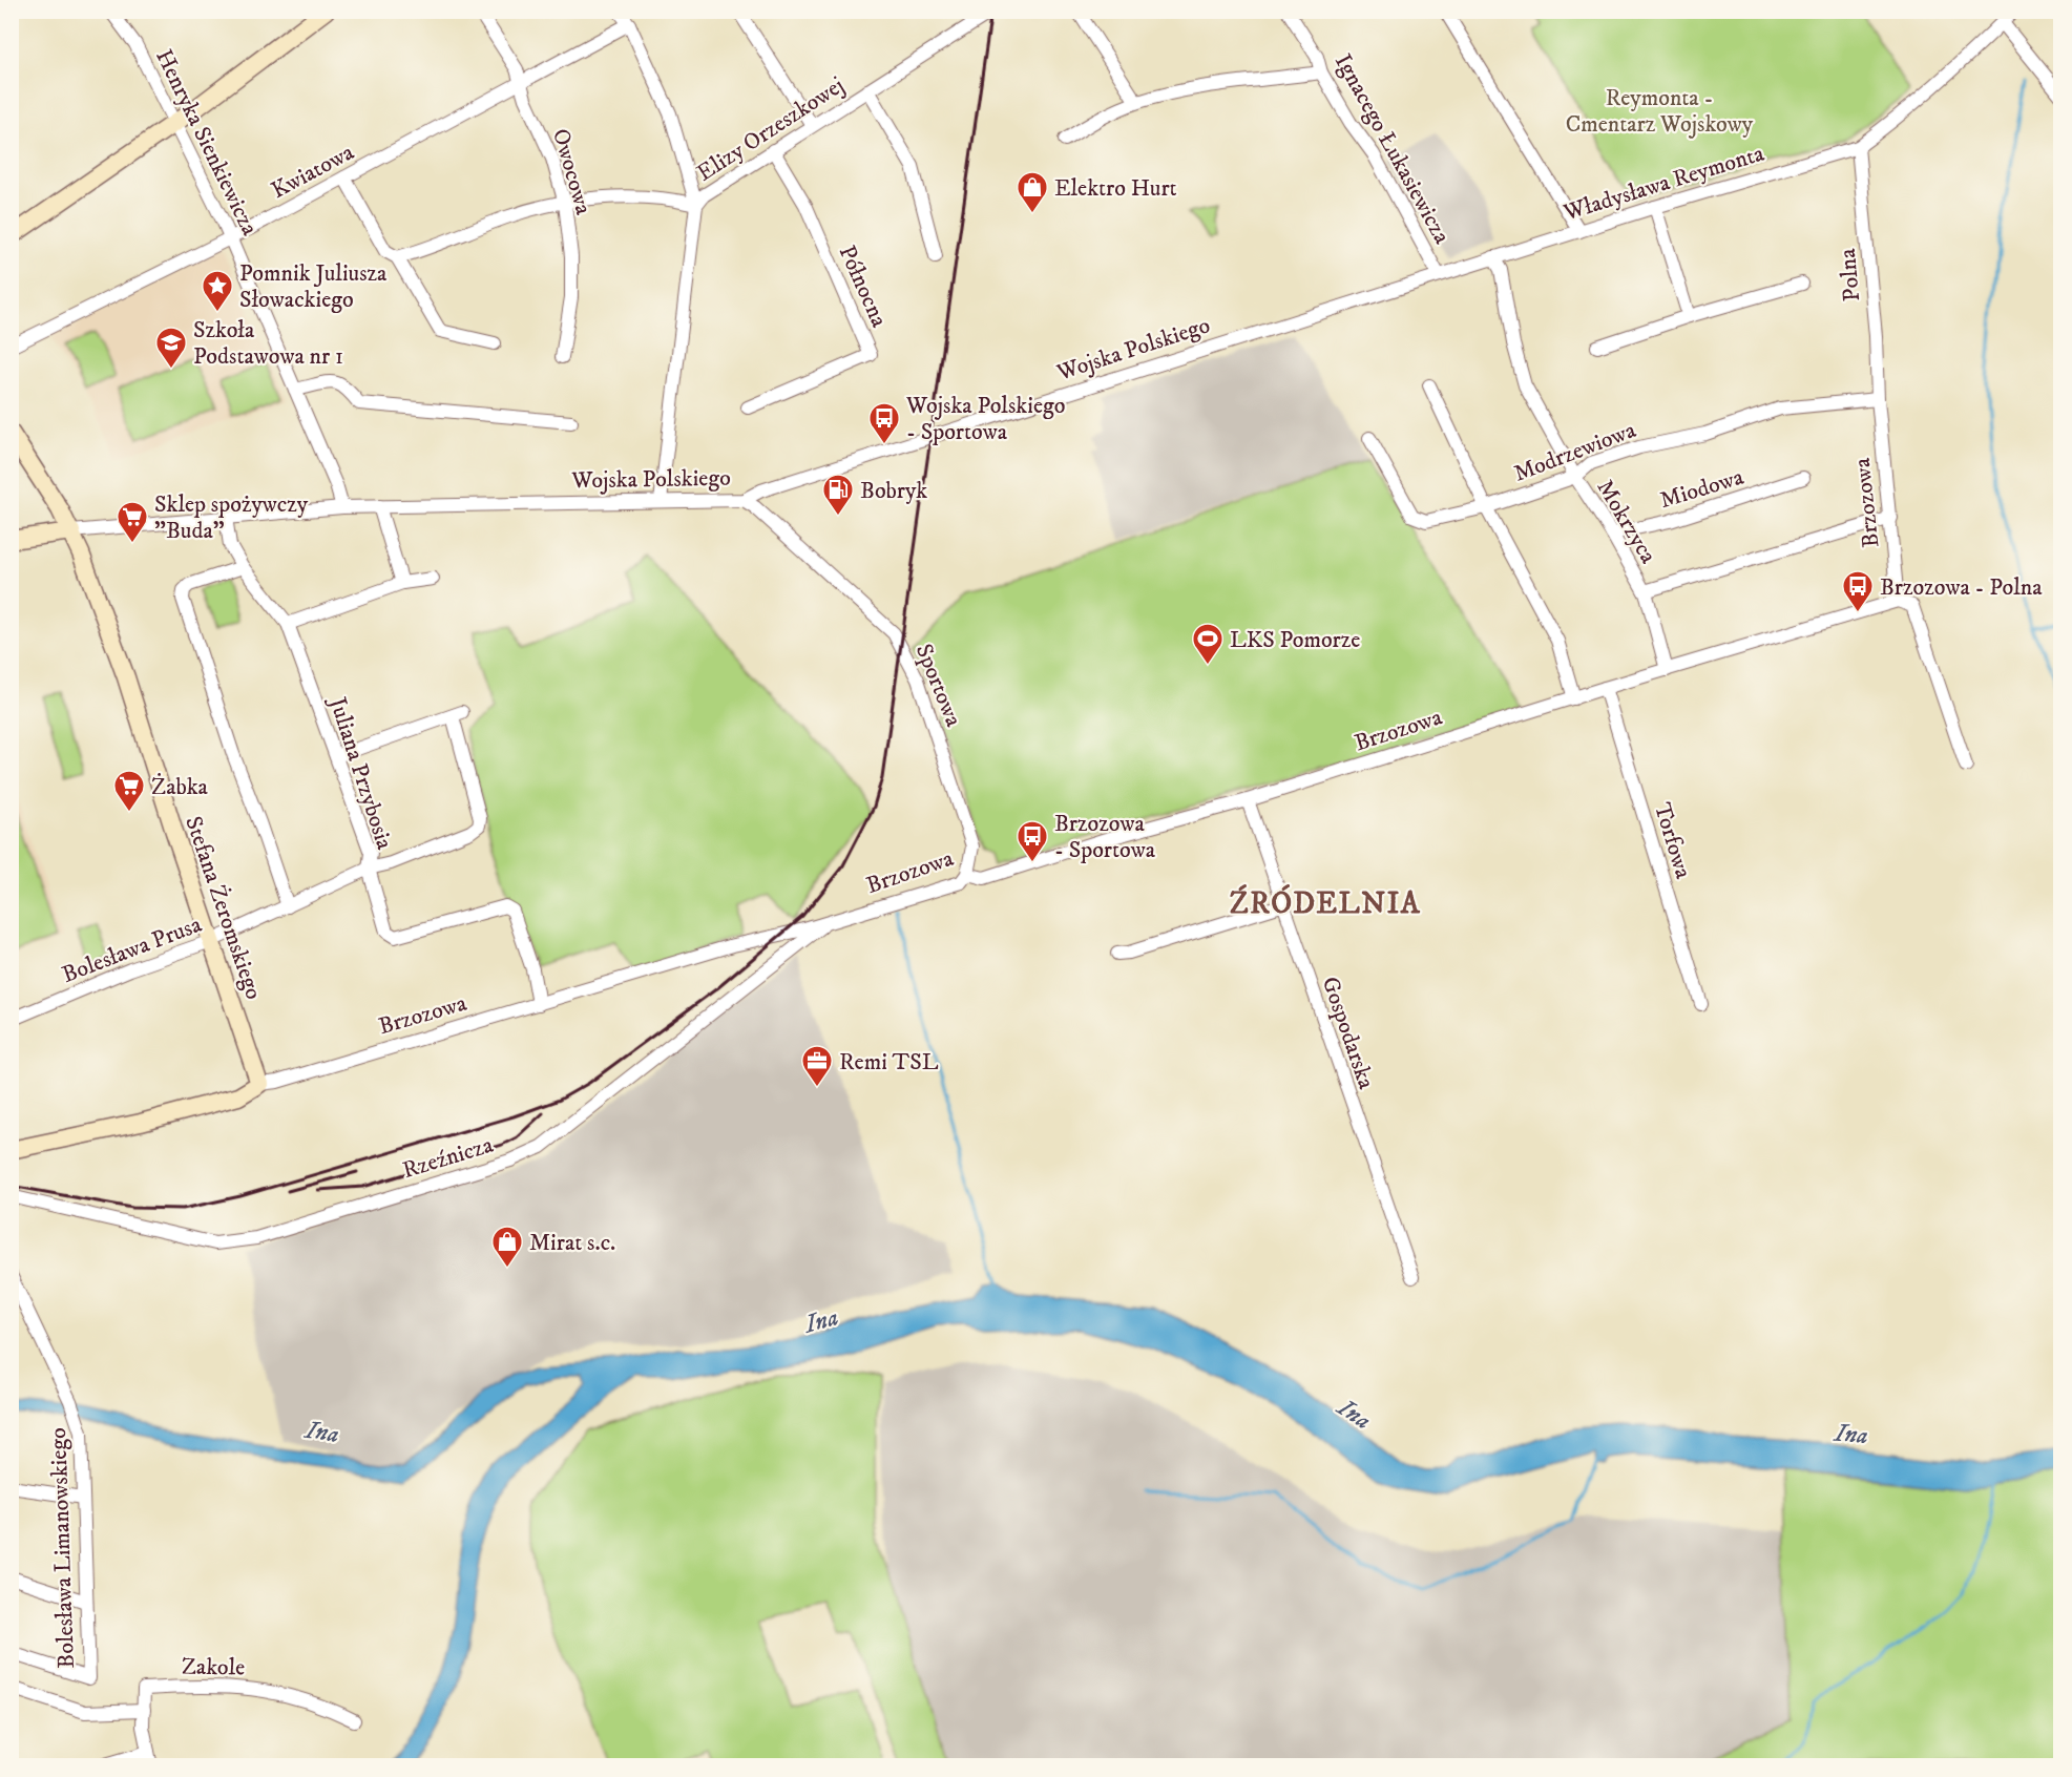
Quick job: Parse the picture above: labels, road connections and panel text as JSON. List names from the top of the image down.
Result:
{
  "streets": {
    "street": [
      "Elizy Orzeszkowej",
      "Henryka Sienkiewicza",
      "Ignacego Łukasiewicza",
      "Kwiatowa",
      "Owocowa",
      "Władysława Reymonta",
      "Polna",
      "Północna",
      "Wojska Polskiego",
      "Modrzewiowa",
      "Miodowa",
      "Brzozowa",
      "Mokrzyca",
      "Sportowa",
      "Juliana Przybosia",
      "Torfowa",
      "Stefana Żeromskiego",
      "Bolesława Prusa",
      "Gospodarska",
      "Rzeźnicza",
      "Bolesława Limanowskiego",
      "Zakole"
    ]
  },
  "crossings": [
    ["Elizy Orzeszkowej", "Północna"],
    ["Elizy Orzeszkowej", "Wojska Polskiego"],
    ["Henryka Sienkiewicza", "Kwiatowa"],
    ["Henryka Sienkiewicza", "Wojska Polskiego"],
    ["Ignacego Łukasiewicza", "Władysława Reymonta"],
    ["Kwiatowa", "Owocowa"],
    ["Władysława Reymonta", "Polna"],
    ["Władysława Reymonta", "Wojska Polskiego"],
    ["Władysława Reymonta", "Mokrzyca"],
    ["Polna", "Modrzewiowa"],
    ["Polna", "Brzozowa"],
    ["Wojska Polskiego", "Sportowa"],
    ["Wojska Polskiego", "Juliana Przybosia"],
    ["Wojska Polskiego", "Stefana Żeromskiego"],
    ["Modrzewiowa", "Brzozowa"],
    ["Modrzewiowa", "Mokrzyca"],
    ["Miodowa", "Mokrzyca"],
    ["Brzozowa", "Mokrzyca"],
    ["Brzozowa", "Sportowa"],
    ["Brzozowa", "Juliana Przybosia"],
    ["Brzozowa", "Torfowa"],
    ["Brzozowa", "Stefana Żeromskiego"],
    ["Brzozowa", "Gospodarska"],
    ["Brzozowa", "Rzeźnicza"],
    ["Juliana Przybosia", "Bolesława Prusa"],
    ["Stefana Żeromskiego", "Bolesława Prusa"]
  ],
  "districts": ["ŹRÓDELNIA"],
  "water": ["Ina"],
  "parks": ["Reymonta - Cmentarz Wojskowy"],
  "places": {
    "shop": ["Elektro Hurt", "Mirat s.c."],
    "place": ["Pomnik Juliusza Słowackiego"],
    "school or university": ["Szkoła Podstawowa nr 1"],
    "bus stop": ["Wojska Polskiego - Sportowa", "Brzozowa - Polna", "Brzozowa - Sportowa"],
    "fuel station": ["Bobryk"],
    "supermarket": ["Sklep spożywczy \"Buda\"", "Żabka"],
    "sports": ["LKS Pomorze"],
    "office": ["Remi TSL"]
  }
}
